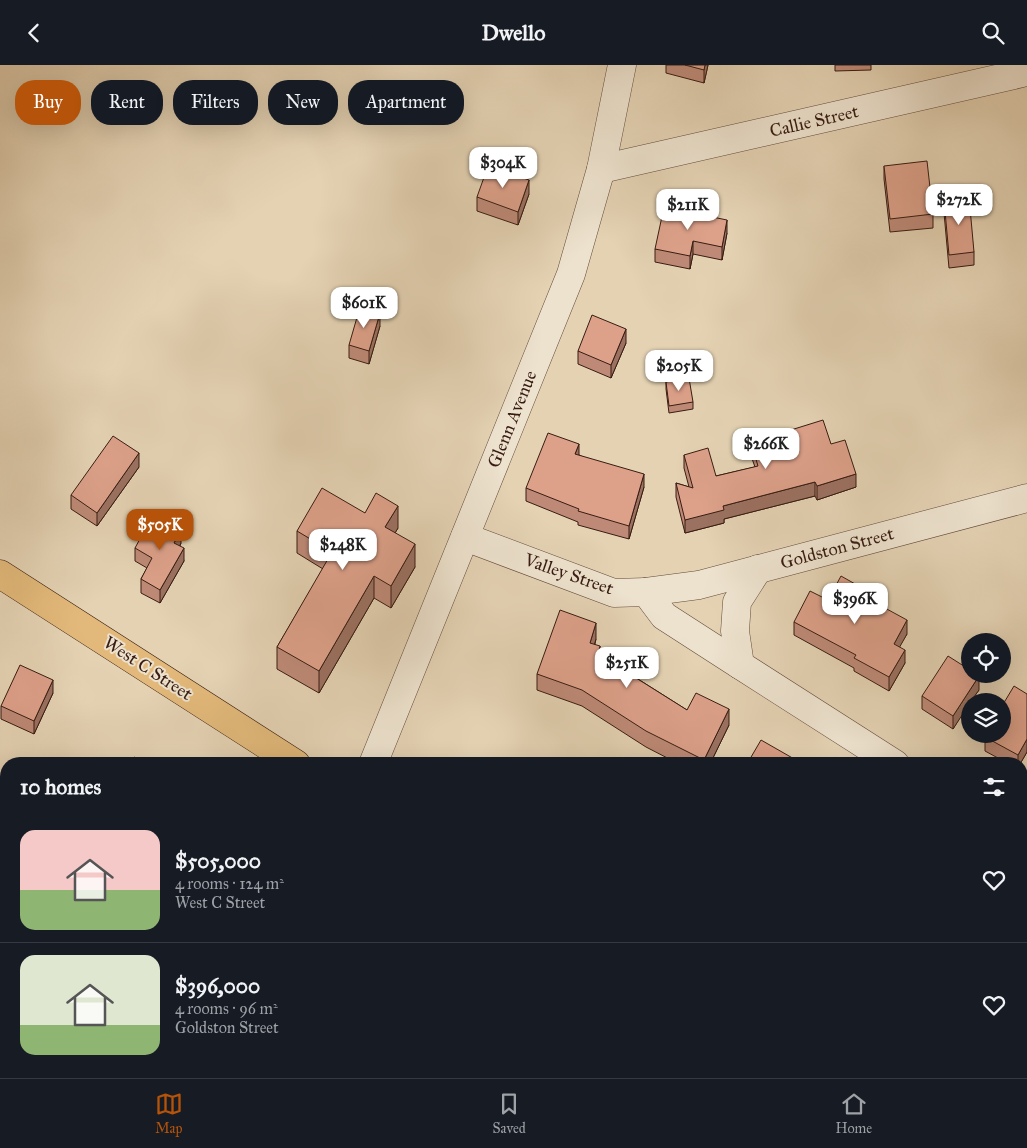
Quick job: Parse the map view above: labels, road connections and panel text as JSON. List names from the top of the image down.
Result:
{
  "streets": {
    "main road": ["West C Street"],
    "street": [
      "Callie Street",
      "Glenn Avenue",
      "Goldston Street",
      "Valley Street"
    ]
  },
  "crossings": [
    ["Callie Street", "Glenn Avenue"],
    ["Glenn Avenue", "Valley Street"],
    ["Goldston Street", "Valley Street"]
  ],
  "page": {
    "header": "Dwello",
    "chip": [
      "Buy",
      "Rent",
      "Filters",
      "New",
      "Apartment"
    ],
    "price": [
      "$304K",
      "$272K",
      "$211K",
      "$601K",
      "$205K",
      "$266K",
      "$505K",
      "$248K",
      "$396K",
      "$251K"
    ],
    "heading": "10 homes",
    "list": [
      {
        "name": "$505,000",
        "note": "4 rooms · 124 m² · West C Street"
      },
      {
        "name": "$396,000",
        "note": "4 rooms · 96 m² · Goldston Street"
      }
    ],
    "tabs": ["Map", "Saved", "Home"]
  }
}
